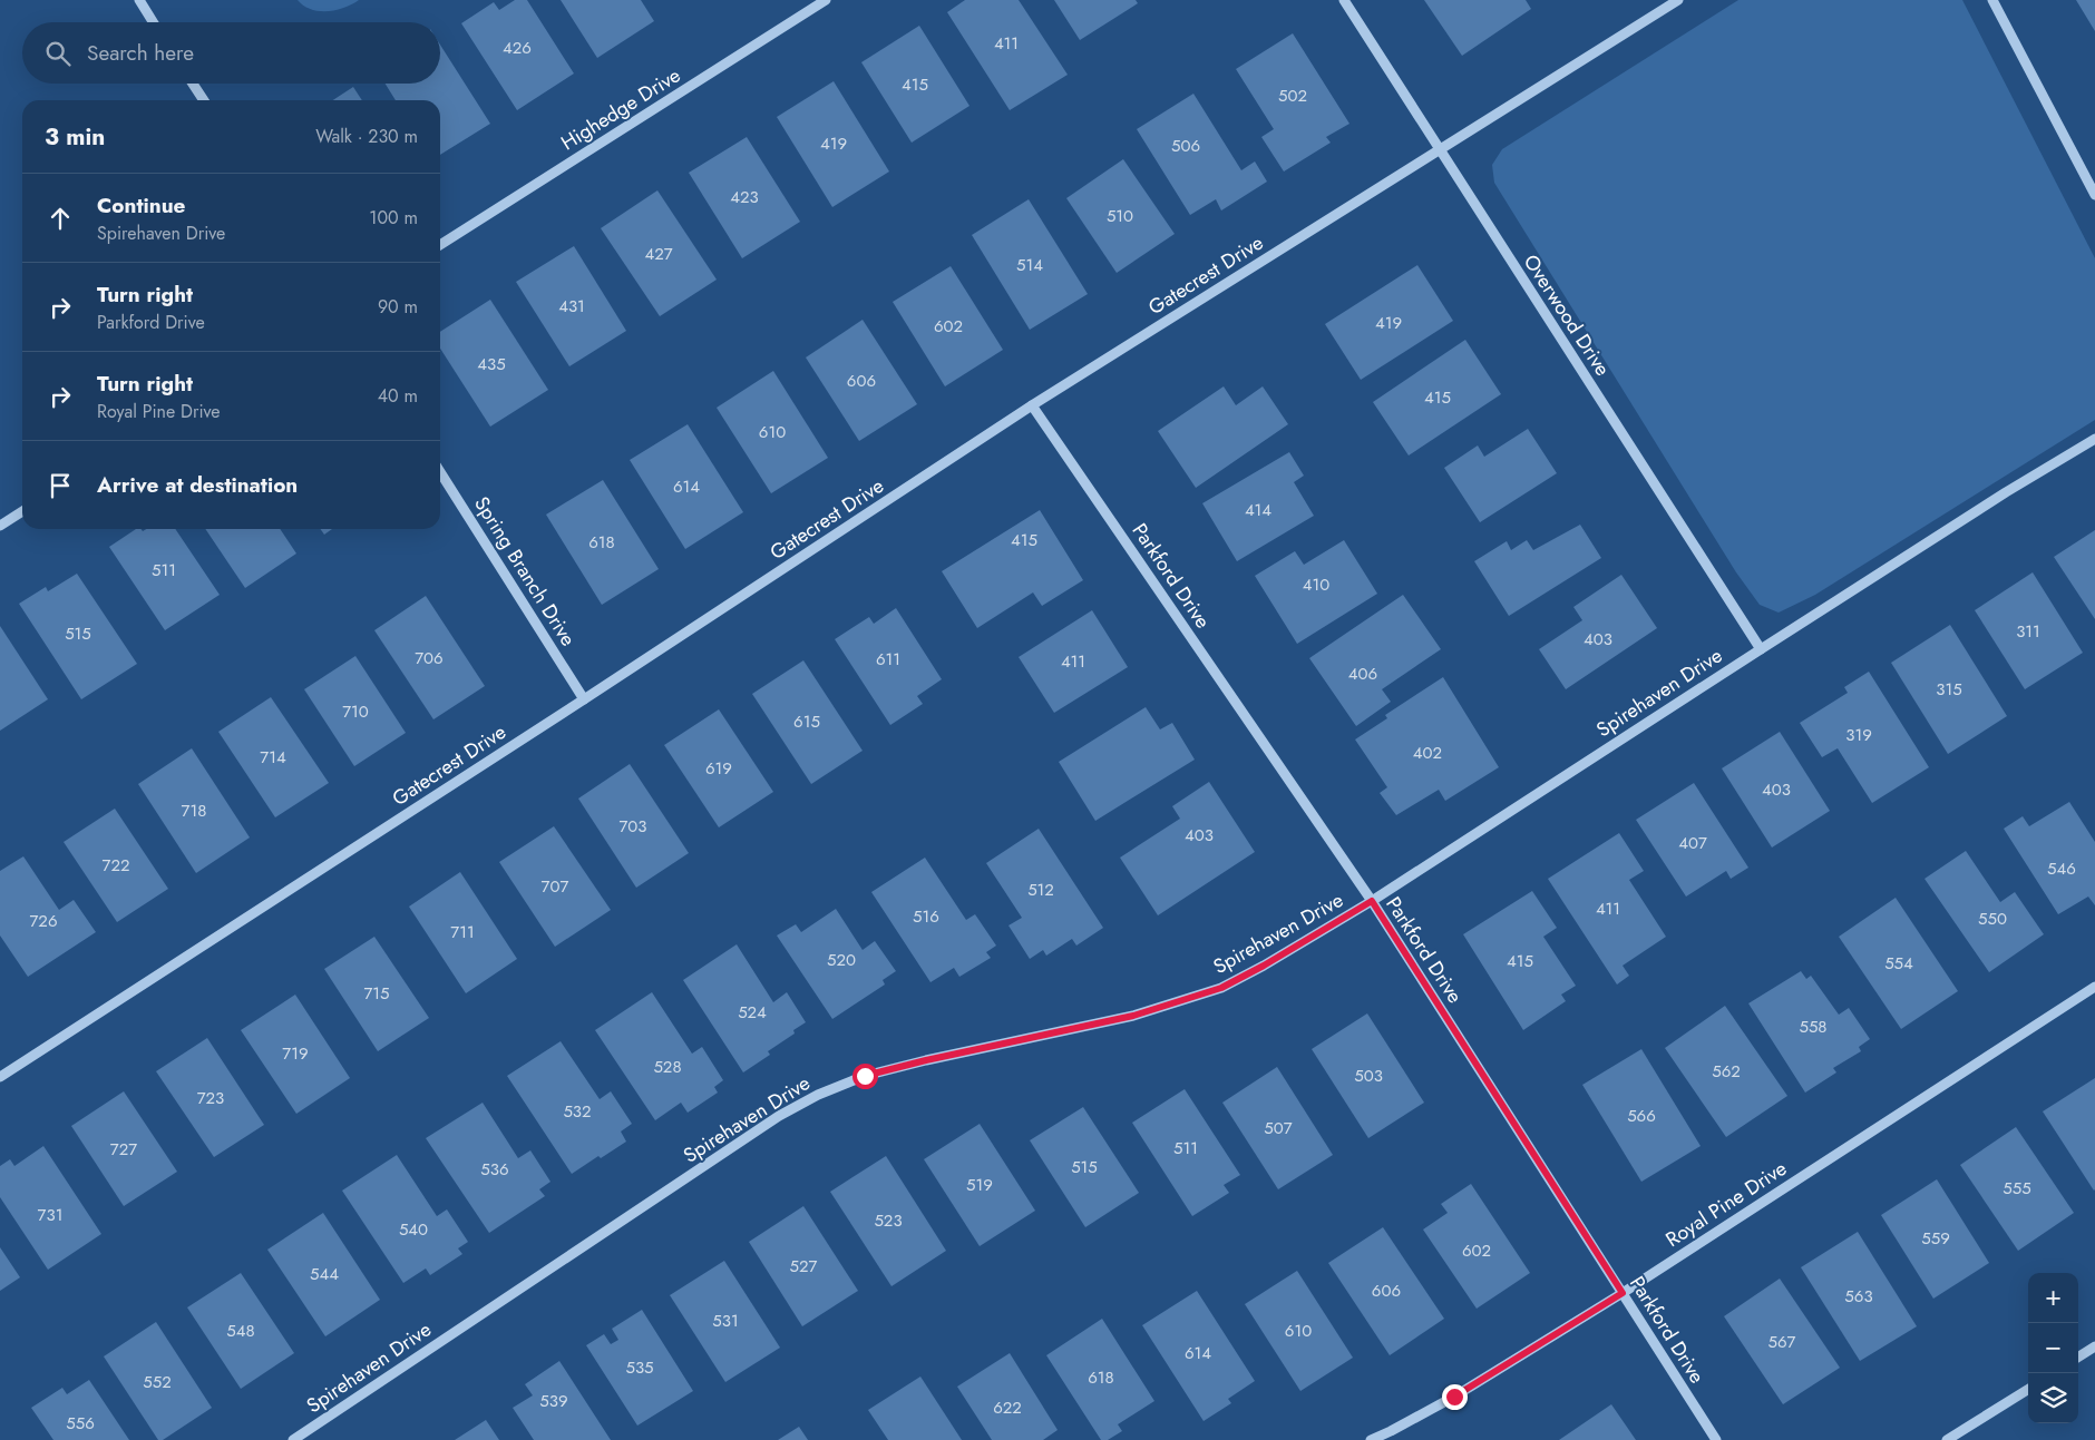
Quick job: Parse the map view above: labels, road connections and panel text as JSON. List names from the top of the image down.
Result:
{
  "streets": {
    "street": [
      "Highedge Drive",
      "Gatecrest Drive",
      "Overwood Drive",
      "Spring Branch Drive",
      "Parkford Drive",
      "Spirehaven Drive",
      "Royal Pine Drive"
    ]
  },
  "crossings": [
    ["Gatecrest Drive", "Overwood Drive"],
    ["Gatecrest Drive", "Spring Branch Drive"],
    ["Gatecrest Drive", "Parkford Drive"],
    ["Overwood Drive", "Spirehaven Drive"],
    ["Parkford Drive", "Spirehaven Drive"],
    ["Parkford Drive", "Royal Pine Drive"]
  ],
  "house_numbers": [
    "411",
    "426",
    "415",
    "502",
    "419",
    "506",
    "423",
    "510",
    "427",
    "514",
    "431",
    "419",
    "602",
    "435",
    "606",
    "415",
    "610",
    "614",
    "414",
    "415",
    "618",
    "511",
    "410",
    "311",
    "515",
    "403",
    "706",
    "611",
    "411",
    "406",
    "315",
    "710",
    "615",
    "319",
    "402",
    "714",
    "619",
    "403",
    "718",
    "703",
    "403",
    "407",
    "722",
    "546",
    "707",
    "512",
    "411",
    "516",
    "550",
    "726",
    "711",
    "520",
    "415",
    "554",
    "715",
    "524",
    "558",
    "719",
    "528",
    "562",
    "503",
    "723",
    "532",
    "566",
    "507",
    "511",
    "727",
    "515",
    "536",
    "519",
    "555",
    "731",
    "523",
    "540",
    "559",
    "602",
    "527",
    "544",
    "606",
    "563",
    "531",
    "548",
    "610",
    "567",
    "614",
    "535",
    "618",
    "552",
    "539",
    "622",
    "556"
  ],
  "page": {
    "search": "Search here",
    "heading": ["3 min", "Walk · 230 m"],
    "list": [
      ["Continue", "Spirehaven Drive", "100 m"],
      ["Turn right", "Parkford Drive", "90 m"],
      ["Turn right", "Royal Pine Drive", "40 m"],
      "Arrive at destination"
    ],
    "map_buttons": ["+", "−"]
  }
}
